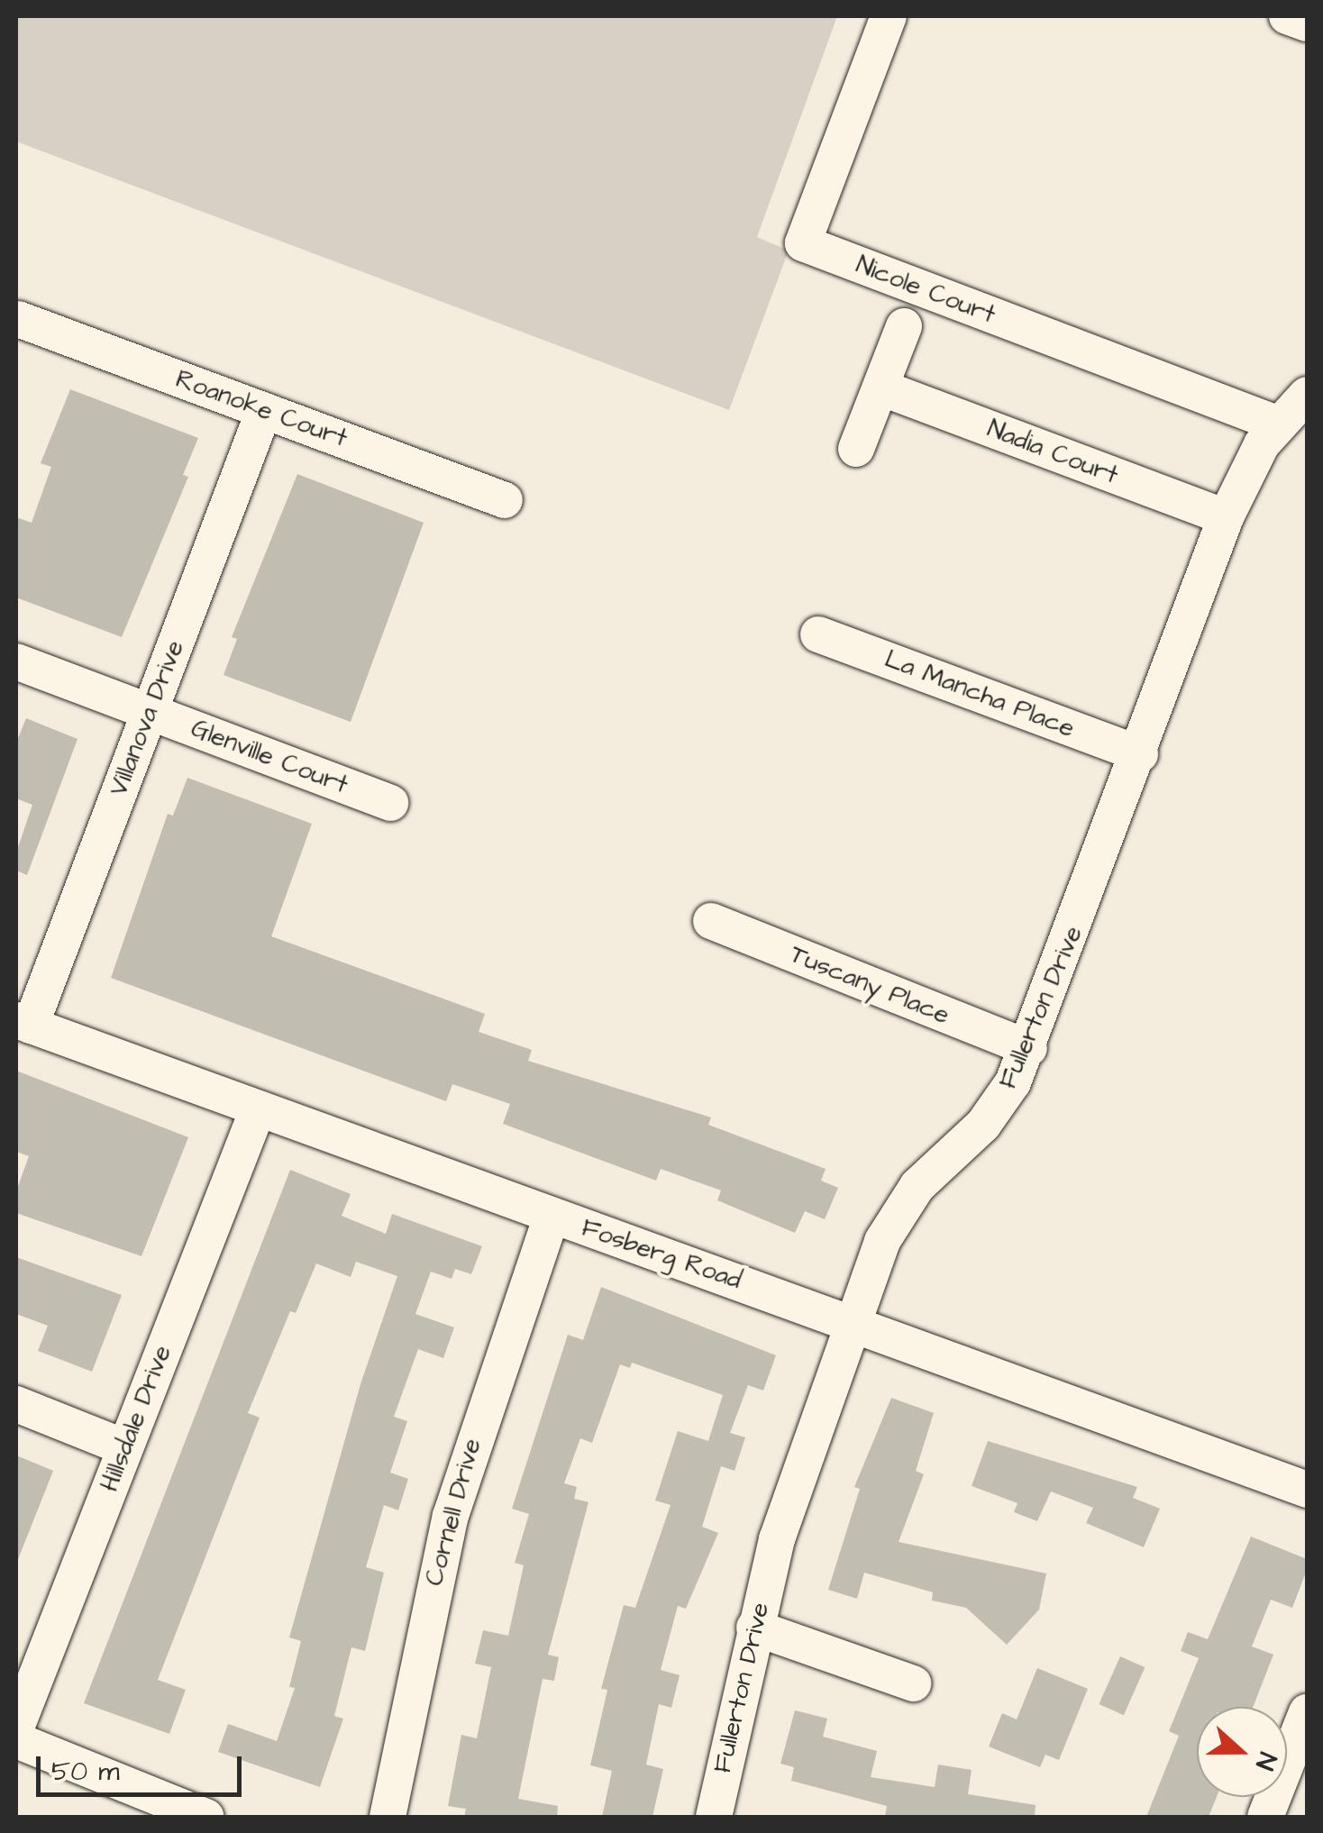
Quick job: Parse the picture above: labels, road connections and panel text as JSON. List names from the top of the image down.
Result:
{
  "streets": {
    "street": [
      "Nicole Court",
      "Roanoke Court",
      "Nadia Court",
      "La Mancha Place",
      "Villanova Drive",
      "Glenville Court",
      "Tuscany Place",
      "Fullerton Drive",
      "Fosberg Road",
      "Hillsdale Drive",
      "Cornell Drive"
    ]
  },
  "crossings": [
    ["Nicole Court", "Fullerton Drive"],
    ["Roanoke Court", "Villanova Drive"],
    ["Nadia Court", "Fullerton Drive"],
    ["La Mancha Place", "Fullerton Drive"],
    ["Villanova Drive", "Glenville Court"],
    ["Villanova Drive", "Fosberg Road"],
    ["Tuscany Place", "Fullerton Drive"],
    ["Fullerton Drive", "Fosberg Road"],
    ["Fosberg Road", "Hillsdale Drive"],
    ["Fosberg Road", "Cornell Drive"]
  ],
  "scale_bar": "50 m",
  "north": "right"
}
